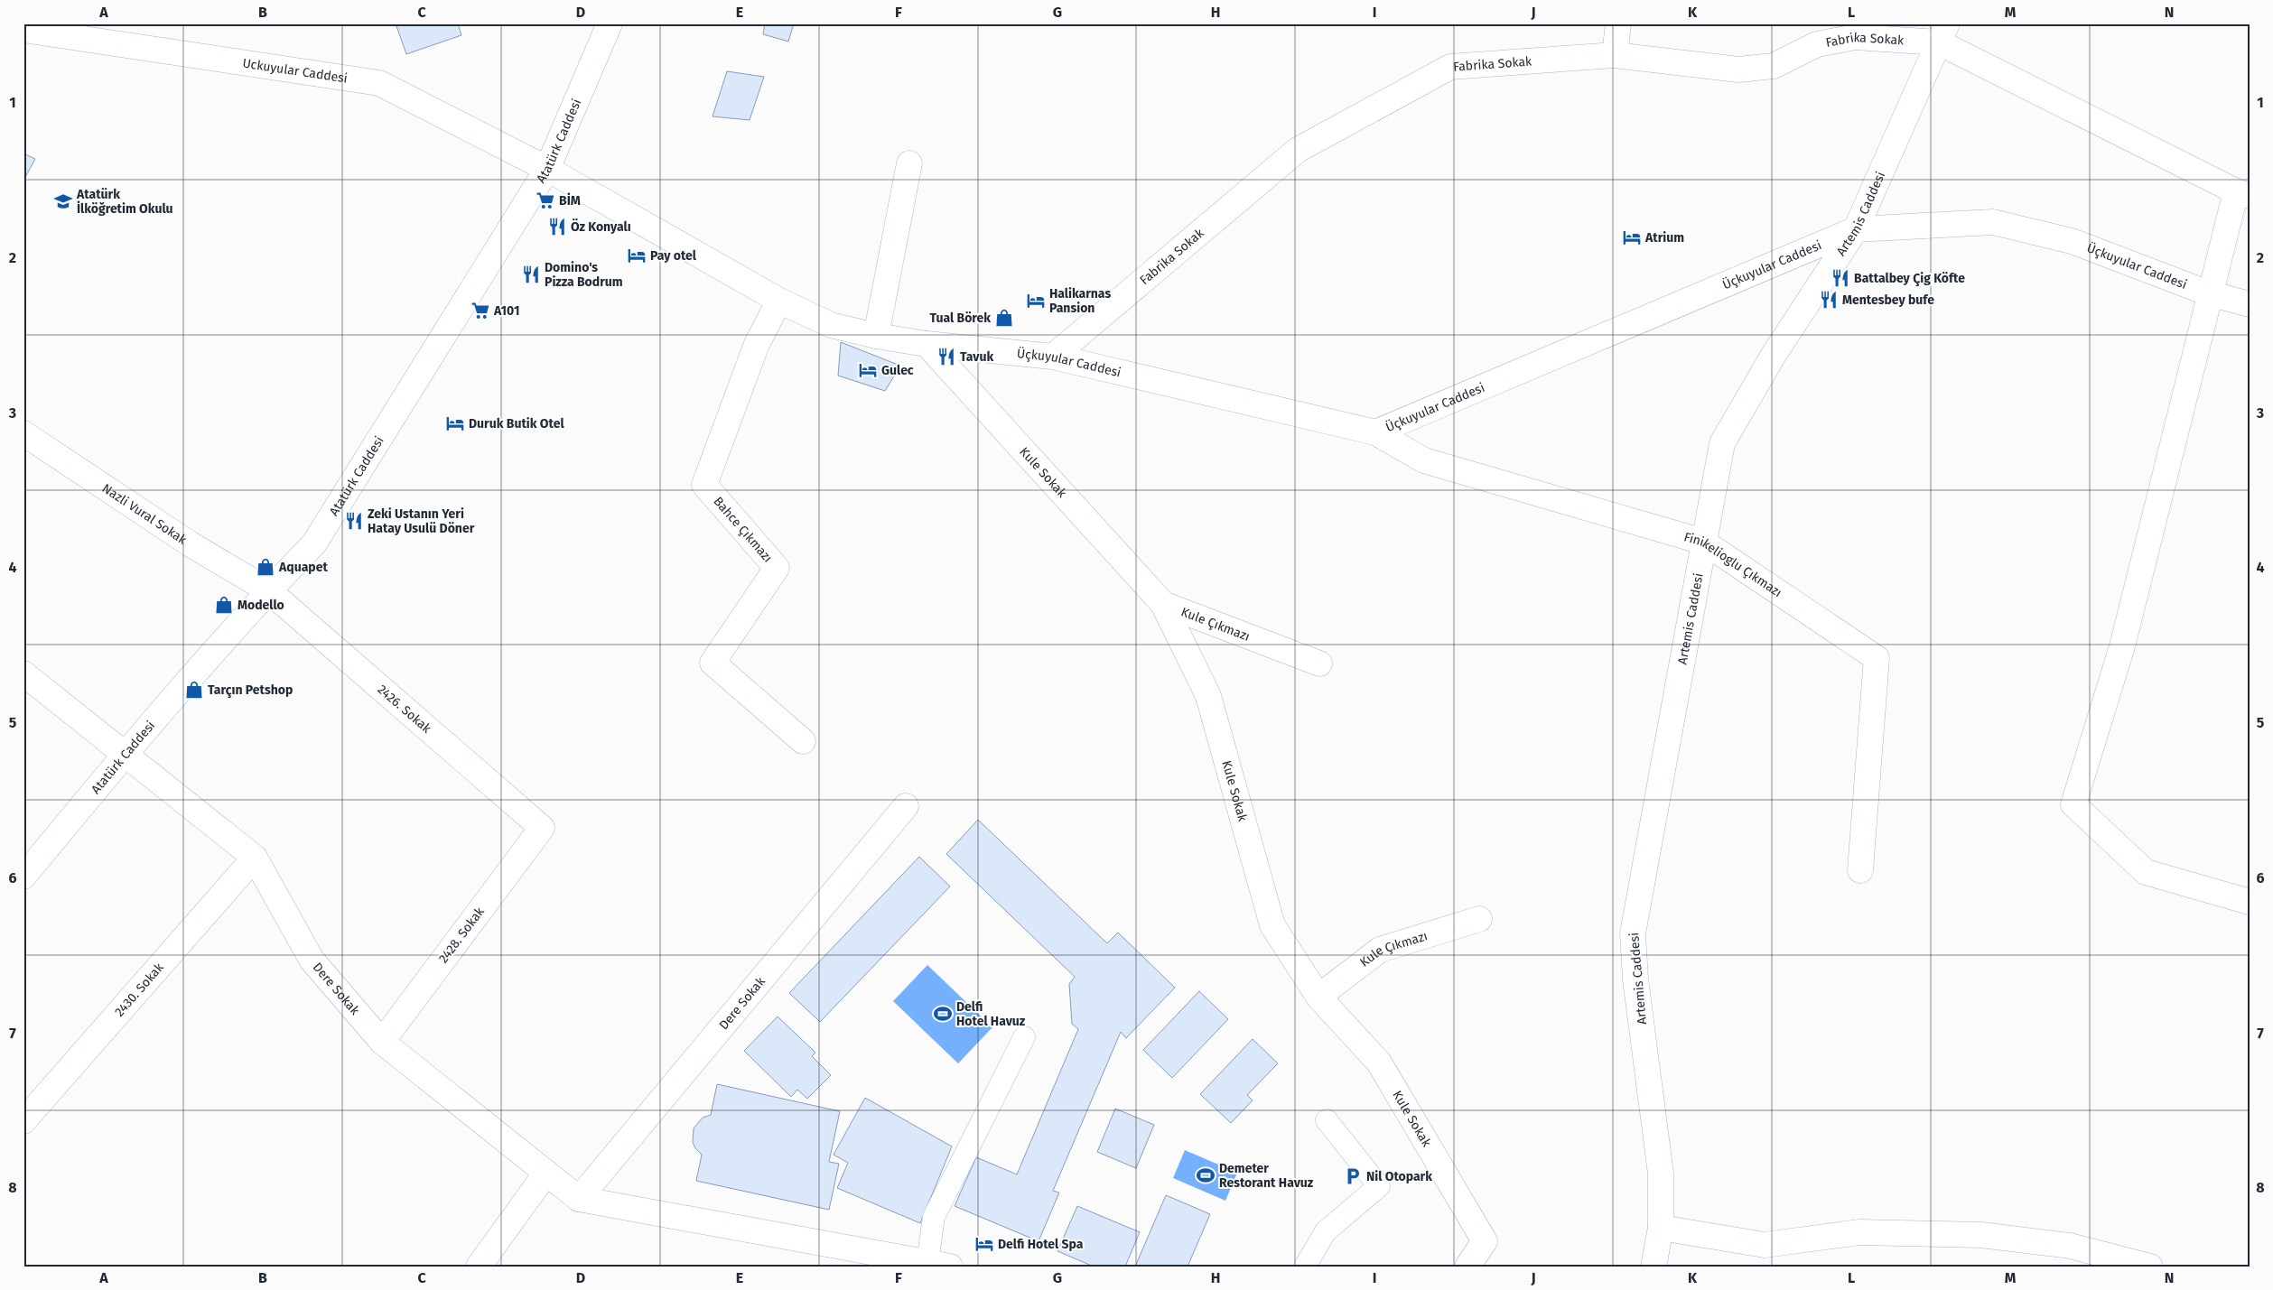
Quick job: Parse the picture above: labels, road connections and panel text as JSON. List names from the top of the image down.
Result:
{
  "streets": {
    "street": [
      "Fabrika Sokak",
      "Uckuyular Caddesi",
      "Atatürk Caddesi",
      "Artemis Caddesi",
      "Üçkuyular Caddesi",
      "Kule Sokak",
      "Nazli Vural Sokak",
      "Bahce Çıkmazı",
      "Finikelioglu Çıkmazı",
      "Kule Çıkmazı",
      "2426. Sokak",
      "2428. Sokak",
      "Dere Sokak",
      "2430. Sokak"
    ]
  },
  "crossings": [
    ["Fabrika Sokak", "Artemis Caddesi"],
    ["Fabrika Sokak", "Üçkuyular Caddesi"],
    ["Uckuyular Caddesi", "Atatürk Caddesi"],
    ["Uckuyular Caddesi", "Üçkuyular Caddesi"],
    ["Atatürk Caddesi", "Üçkuyular Caddesi"],
    ["Atatürk Caddesi", "Nazli Vural Sokak"],
    ["Atatürk Caddesi", "2426. Sokak"],
    ["Atatürk Caddesi", "Dere Sokak"],
    ["Artemis Caddesi", "Üçkuyular Caddesi"],
    ["Artemis Caddesi", "Finikelioglu Çıkmazı"],
    ["Üçkuyular Caddesi", "Kule Sokak"],
    ["Üçkuyular Caddesi", "Bahce Çıkmazı"],
    ["Üçkuyular Caddesi", "Finikelioglu Çıkmazı"],
    ["Kule Sokak", "Kule Çıkmazı"],
    ["Nazli Vural Sokak", "2426. Sokak"],
    ["2426. Sokak", "2428. Sokak"],
    ["2428. Sokak", "Dere Sokak"],
    ["Dere Sokak", "2430. Sokak"]
  ],
  "places": {
    "supermarket": ["BİM", "A101"],
    "school or university": ["Atatürk İlköğretim Okulu"],
    "restaurant": [
      "Öz Konyalı",
      "Domino's Pizza Bodrum",
      "Battalbey Çig Köfte",
      "Mentesbey bufe",
      "Tavuk",
      "Zeki Ustanın Yeri Hatay Usulü Döner"
    ],
    "hotel": [
      "Atrium",
      "Pay otel",
      "Halikarnas Pansion",
      "Gulec",
      "Duruk Butik Otel",
      "Delfi Hotel Spa"
    ],
    "shop": [
      "Tual Börek",
      "Aquapet",
      "Modello",
      "Tarçın Petshop"
    ],
    "sports": ["Delfi Hotel Havuz", "Demeter Restorant Havuz"],
    "parking": ["Nil Otopark"]
  },
  "grid": {
    "columns": [
      "A",
      "B",
      "C",
      "D",
      "E",
      "F",
      "G",
      "H",
      "I",
      "J",
      "K",
      "L",
      "M",
      "N"
    ],
    "rows": [
      "1",
      "2",
      "3",
      "4",
      "5",
      "6",
      "7",
      "8"
    ]
  }
}
